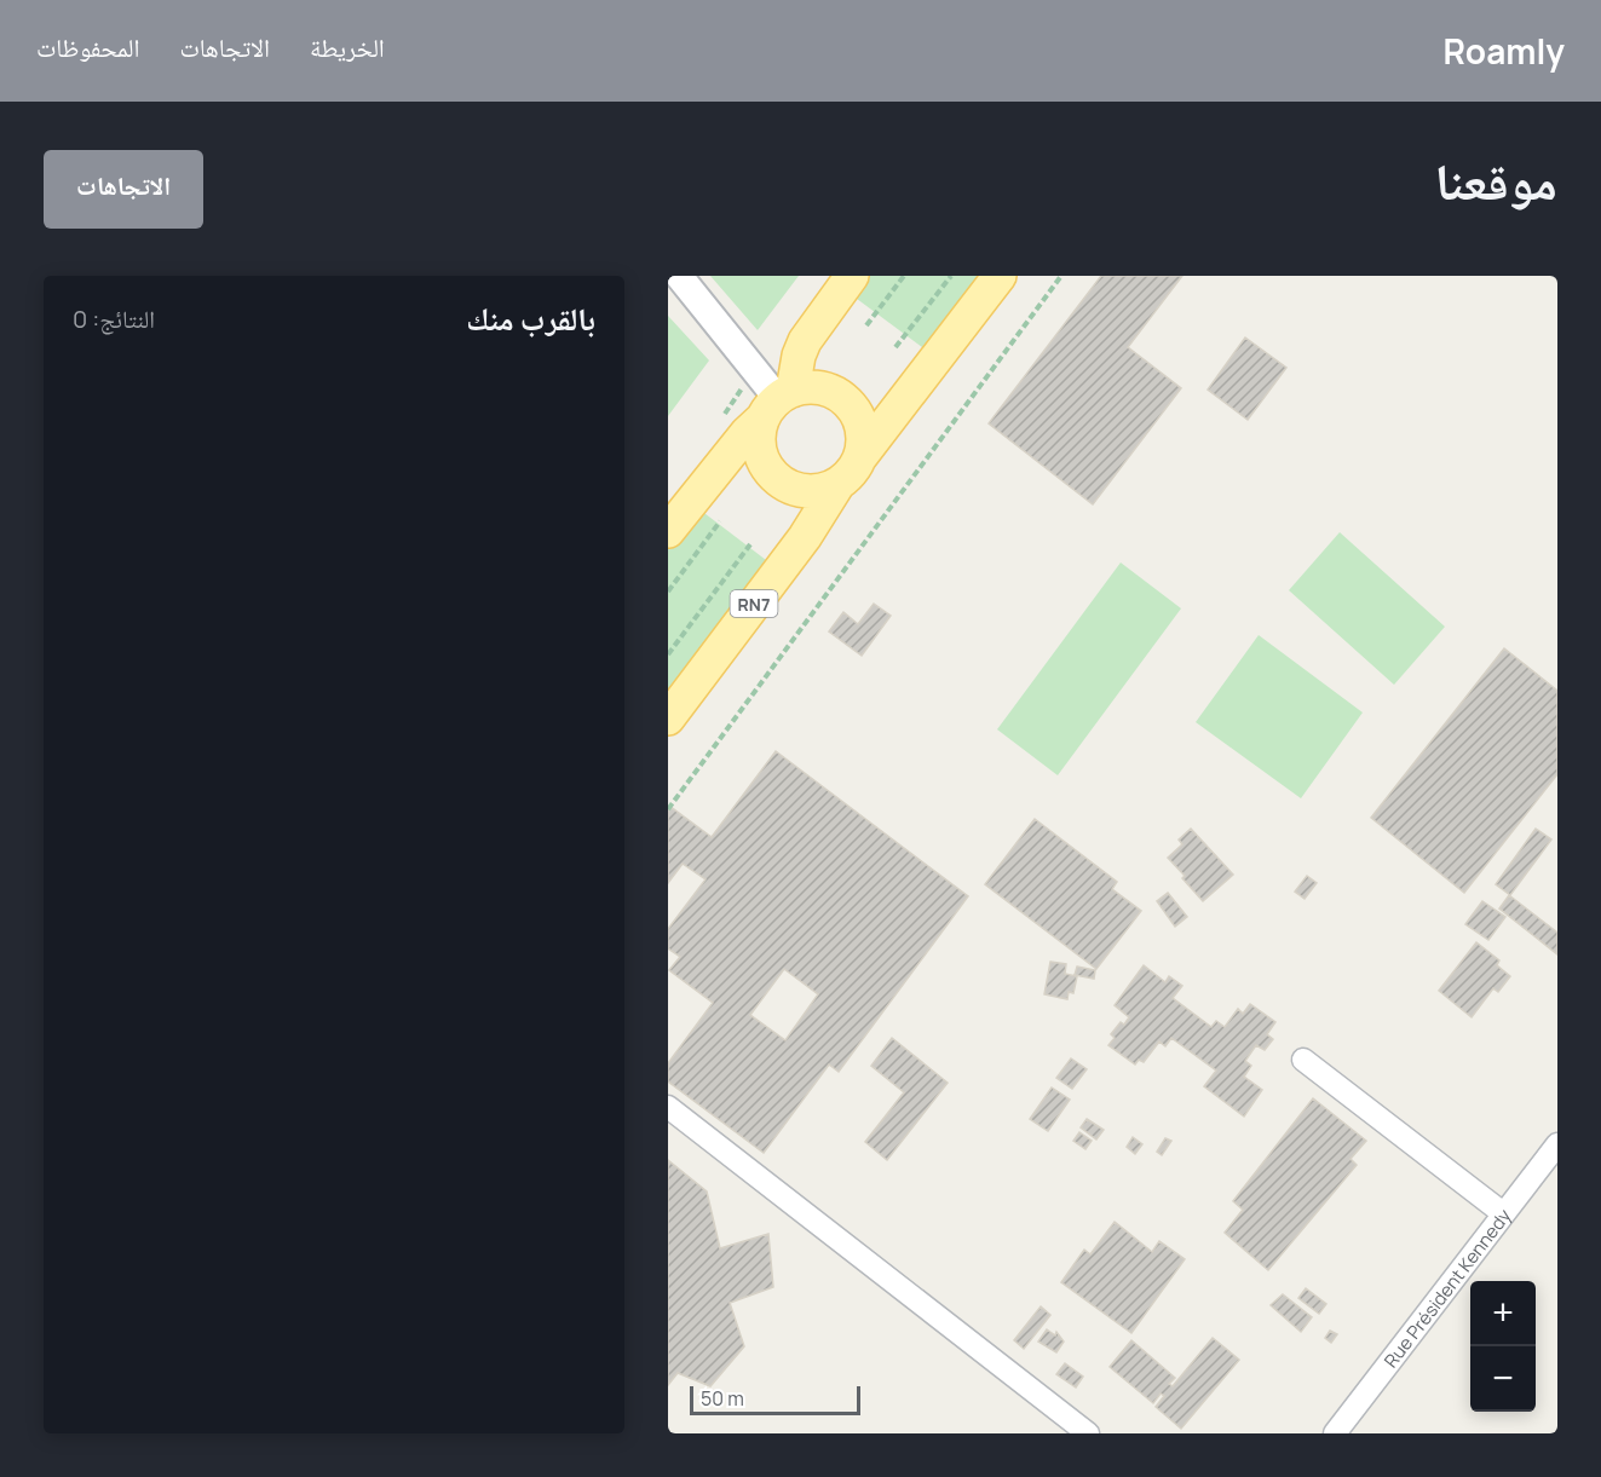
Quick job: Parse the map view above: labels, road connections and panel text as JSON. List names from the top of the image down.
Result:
{
  "streets": {
    "main road": ["RN7"],
    "street": ["Rue Président Kennedy"]
  },
  "scale_bar": "50 m",
  "page": {
    "header": "Roamly",
    "nav": ["الخريطة", "الاتجاهات", "المحفوظات"],
    "title": "موقعنا",
    "buttons": "الاتجاهات",
    "heading": ["بالقرب منك", "النتائج: 0"],
    "map_buttons": ["+", "−"],
    "scale": "50 m"
  }
}
